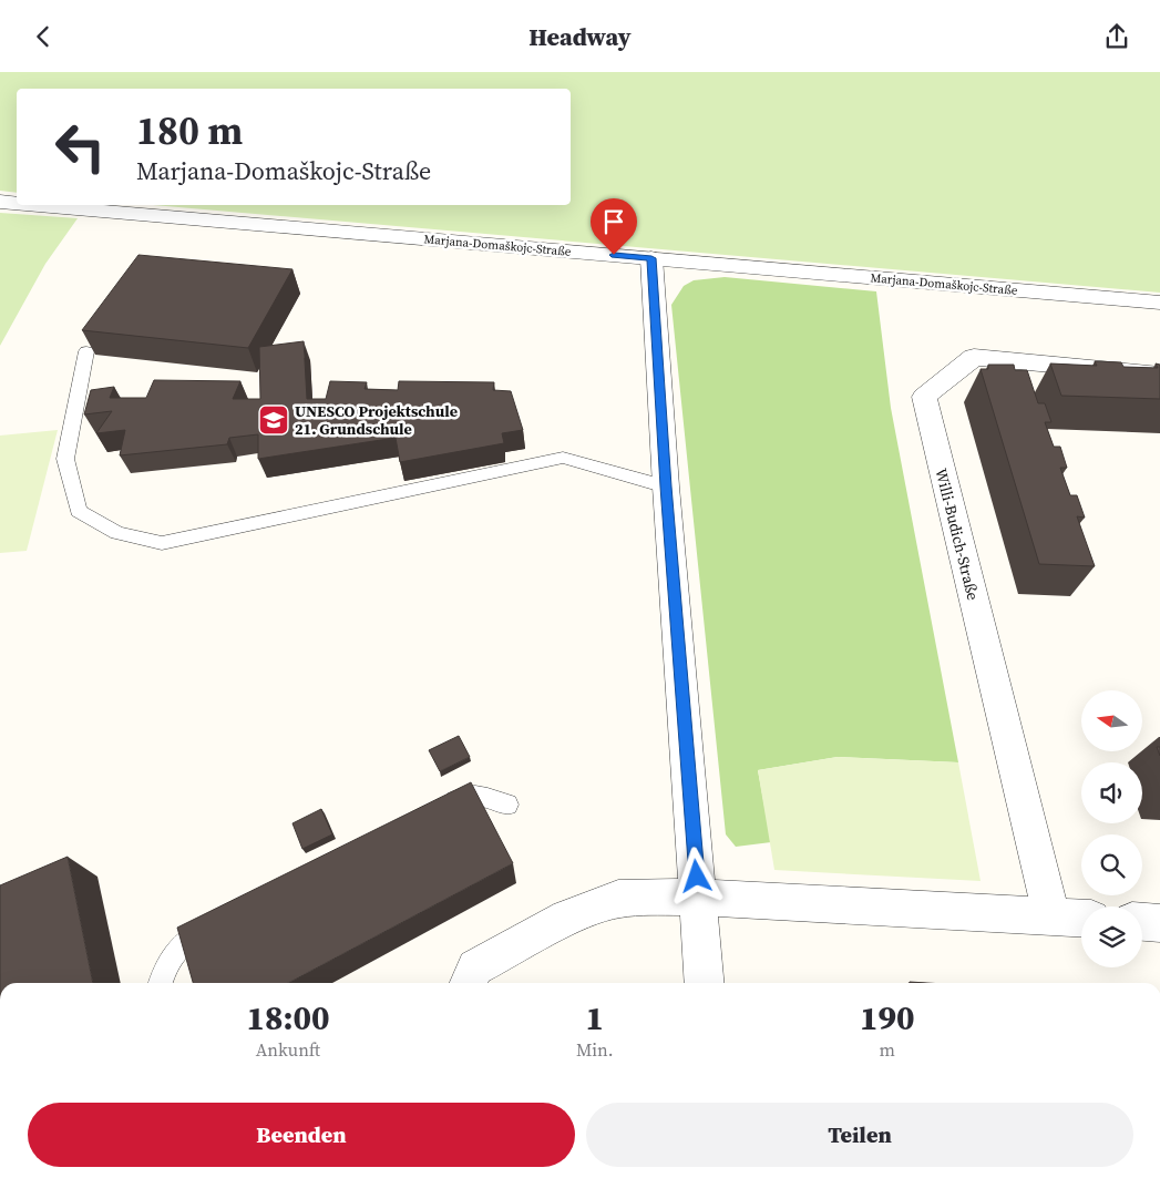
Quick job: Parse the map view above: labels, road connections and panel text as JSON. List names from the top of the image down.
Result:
{
  "streets": {
    "street": ["Marjana-Domaškojc-Straße", "Willi-Budich-Straße"]
  },
  "places": {
    "school or university": ["UNESCO Projektschule 21. Grundschule"]
  },
  "north": "left",
  "page": {
    "header": "Headway",
    "turn": ["180 m", "Marjana-Domaškojc-Straße"],
    "eta": [
      "18:00",
      "Ankunft",
      "1",
      "Min.",
      "190",
      "m"
    ],
    "buttons": ["Beenden", "Teilen"]
  }
}
